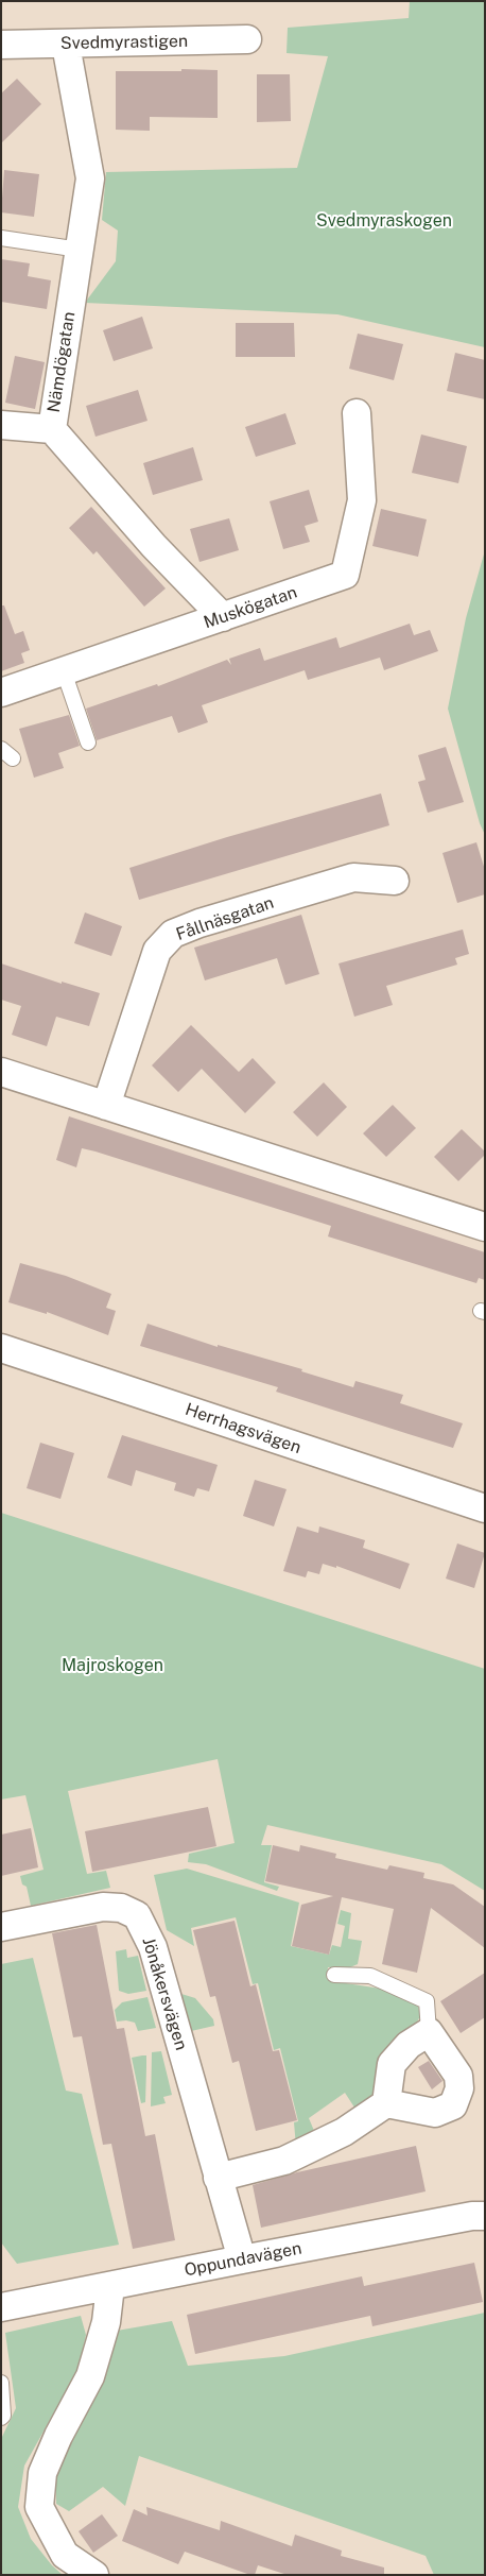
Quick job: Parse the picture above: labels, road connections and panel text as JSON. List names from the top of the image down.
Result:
{
  "streets": {
    "street": [
      "Svedmyrastigen",
      "Nämdögatan",
      "Muskögatan",
      "Fållnäsgatan",
      "Herrhagsvägen",
      "Jönåkersvägen",
      "Oppundavägen"
    ]
  },
  "crossings": [
    ["Svedmyrastigen", "Nämdögatan"],
    ["Nämdögatan", "Muskögatan"],
    ["Jönåkersvägen", "Oppundavägen"]
  ],
  "parks": ["Svedmyraskogen", "Majroskogen"]
}
